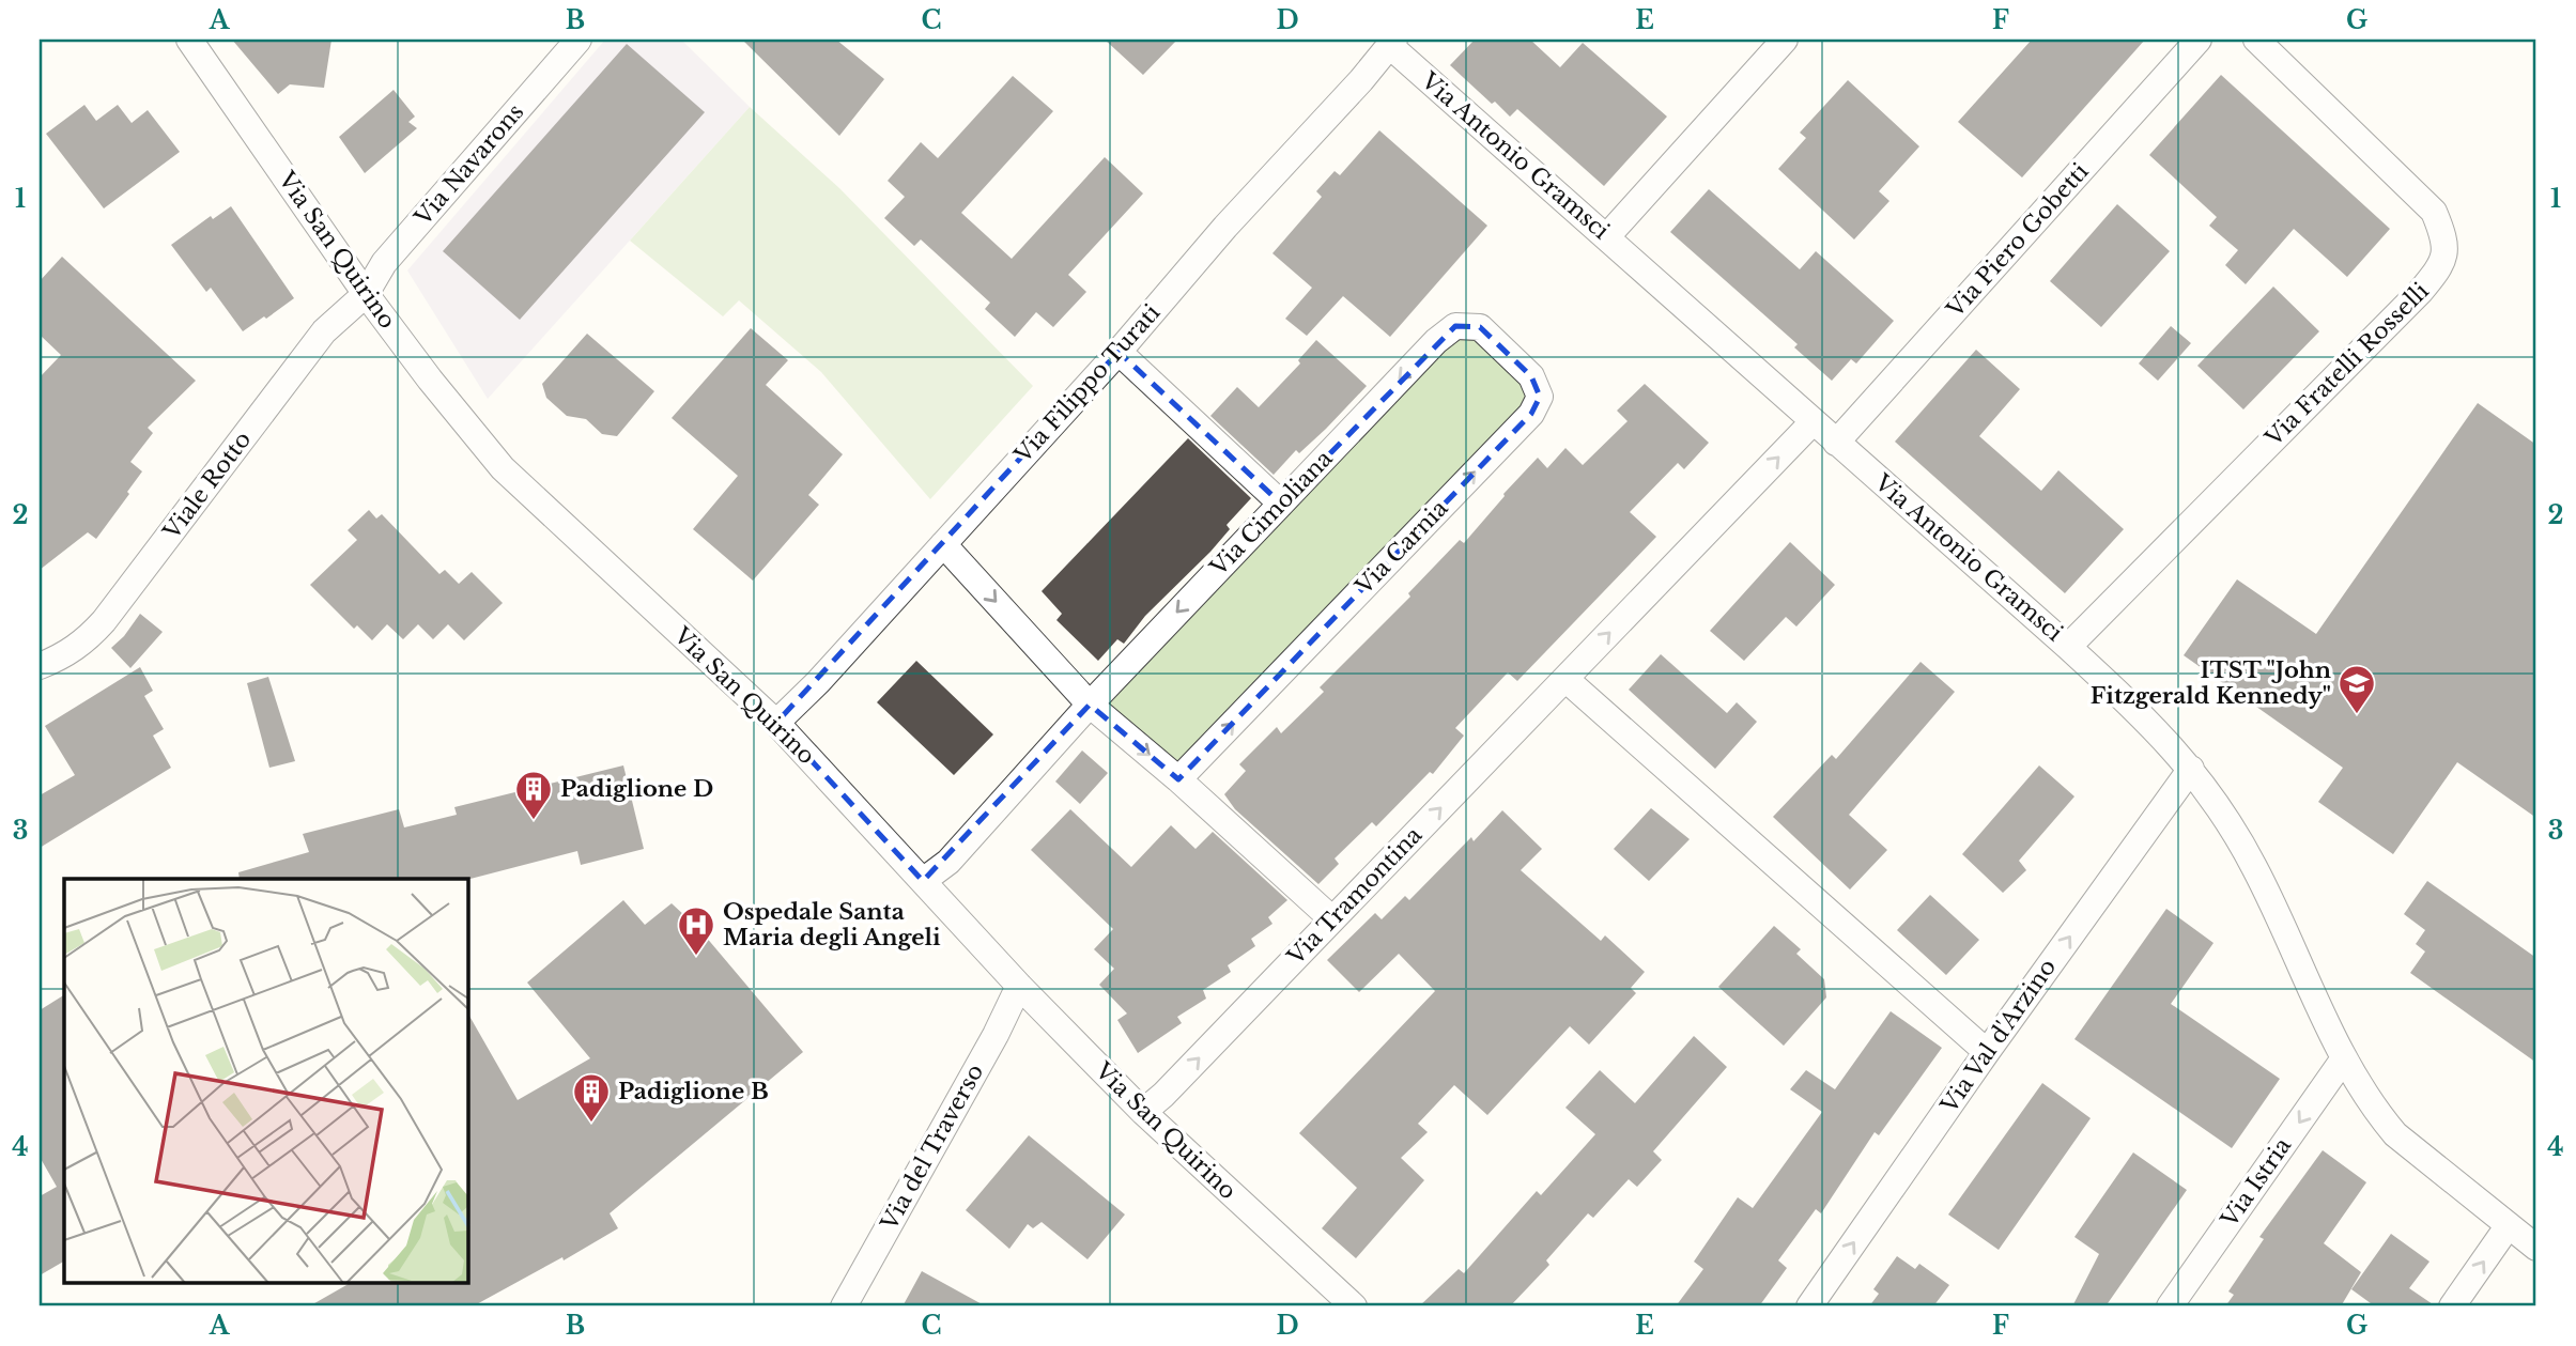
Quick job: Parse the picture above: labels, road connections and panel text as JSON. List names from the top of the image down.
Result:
{
  "streets": {
    "street": [
      "Via Antonio Gramsci",
      "Via Navarons",
      "Via Piero Gobetti",
      "Via San Quirino",
      "Via Fratelli Rosselli",
      "Via Filippo Turati",
      "Viale Rotto",
      "Via Cimoliana",
      "Via Carnia",
      "Via Tramontina",
      "Via Val d'Arzino",
      "Via del Traverso",
      "Via Istria"
    ]
  },
  "crossings": [
    ["Via Antonio Gramsci", "Via Piero Gobetti"],
    ["Via Antonio Gramsci", "Via Fratelli Rosselli"],
    ["Via Antonio Gramsci", "Via Filippo Turati"],
    ["Via Antonio Gramsci", "Via Tramontina"],
    ["Via Antonio Gramsci", "Via Val d'Arzino"],
    ["Via Antonio Gramsci", "Via Istria"],
    ["Via Navarons", "Via San Quirino"],
    ["Via Navarons", "Viale Rotto"],
    ["Via San Quirino", "Via Filippo Turati"],
    ["Via San Quirino", "Viale Rotto"],
    ["Via San Quirino", "Via Cimoliana"],
    ["Via San Quirino", "Via Tramontina"],
    ["Via San Quirino", "Via del Traverso"],
    ["Via Cimoliana", "Via Carnia"]
  ],
  "one_way": [
    "Via Cimoliana",
    "Via Carnia",
    "Via Tramontina",
    "Via Val d'Arzino"
  ],
  "places": {
    "school or university": ["ITST \"John Fitzgerald Kennedy\""],
    "building": ["Padiglione D", "Padiglione B"],
    "hospital": ["Ospedale Santa Maria degli Angeli"]
  },
  "grid": {
    "columns": [
      "A",
      "B",
      "C",
      "D",
      "E",
      "F",
      "G"
    ],
    "rows": [
      "1",
      "2",
      "3",
      "4"
    ]
  }
}
